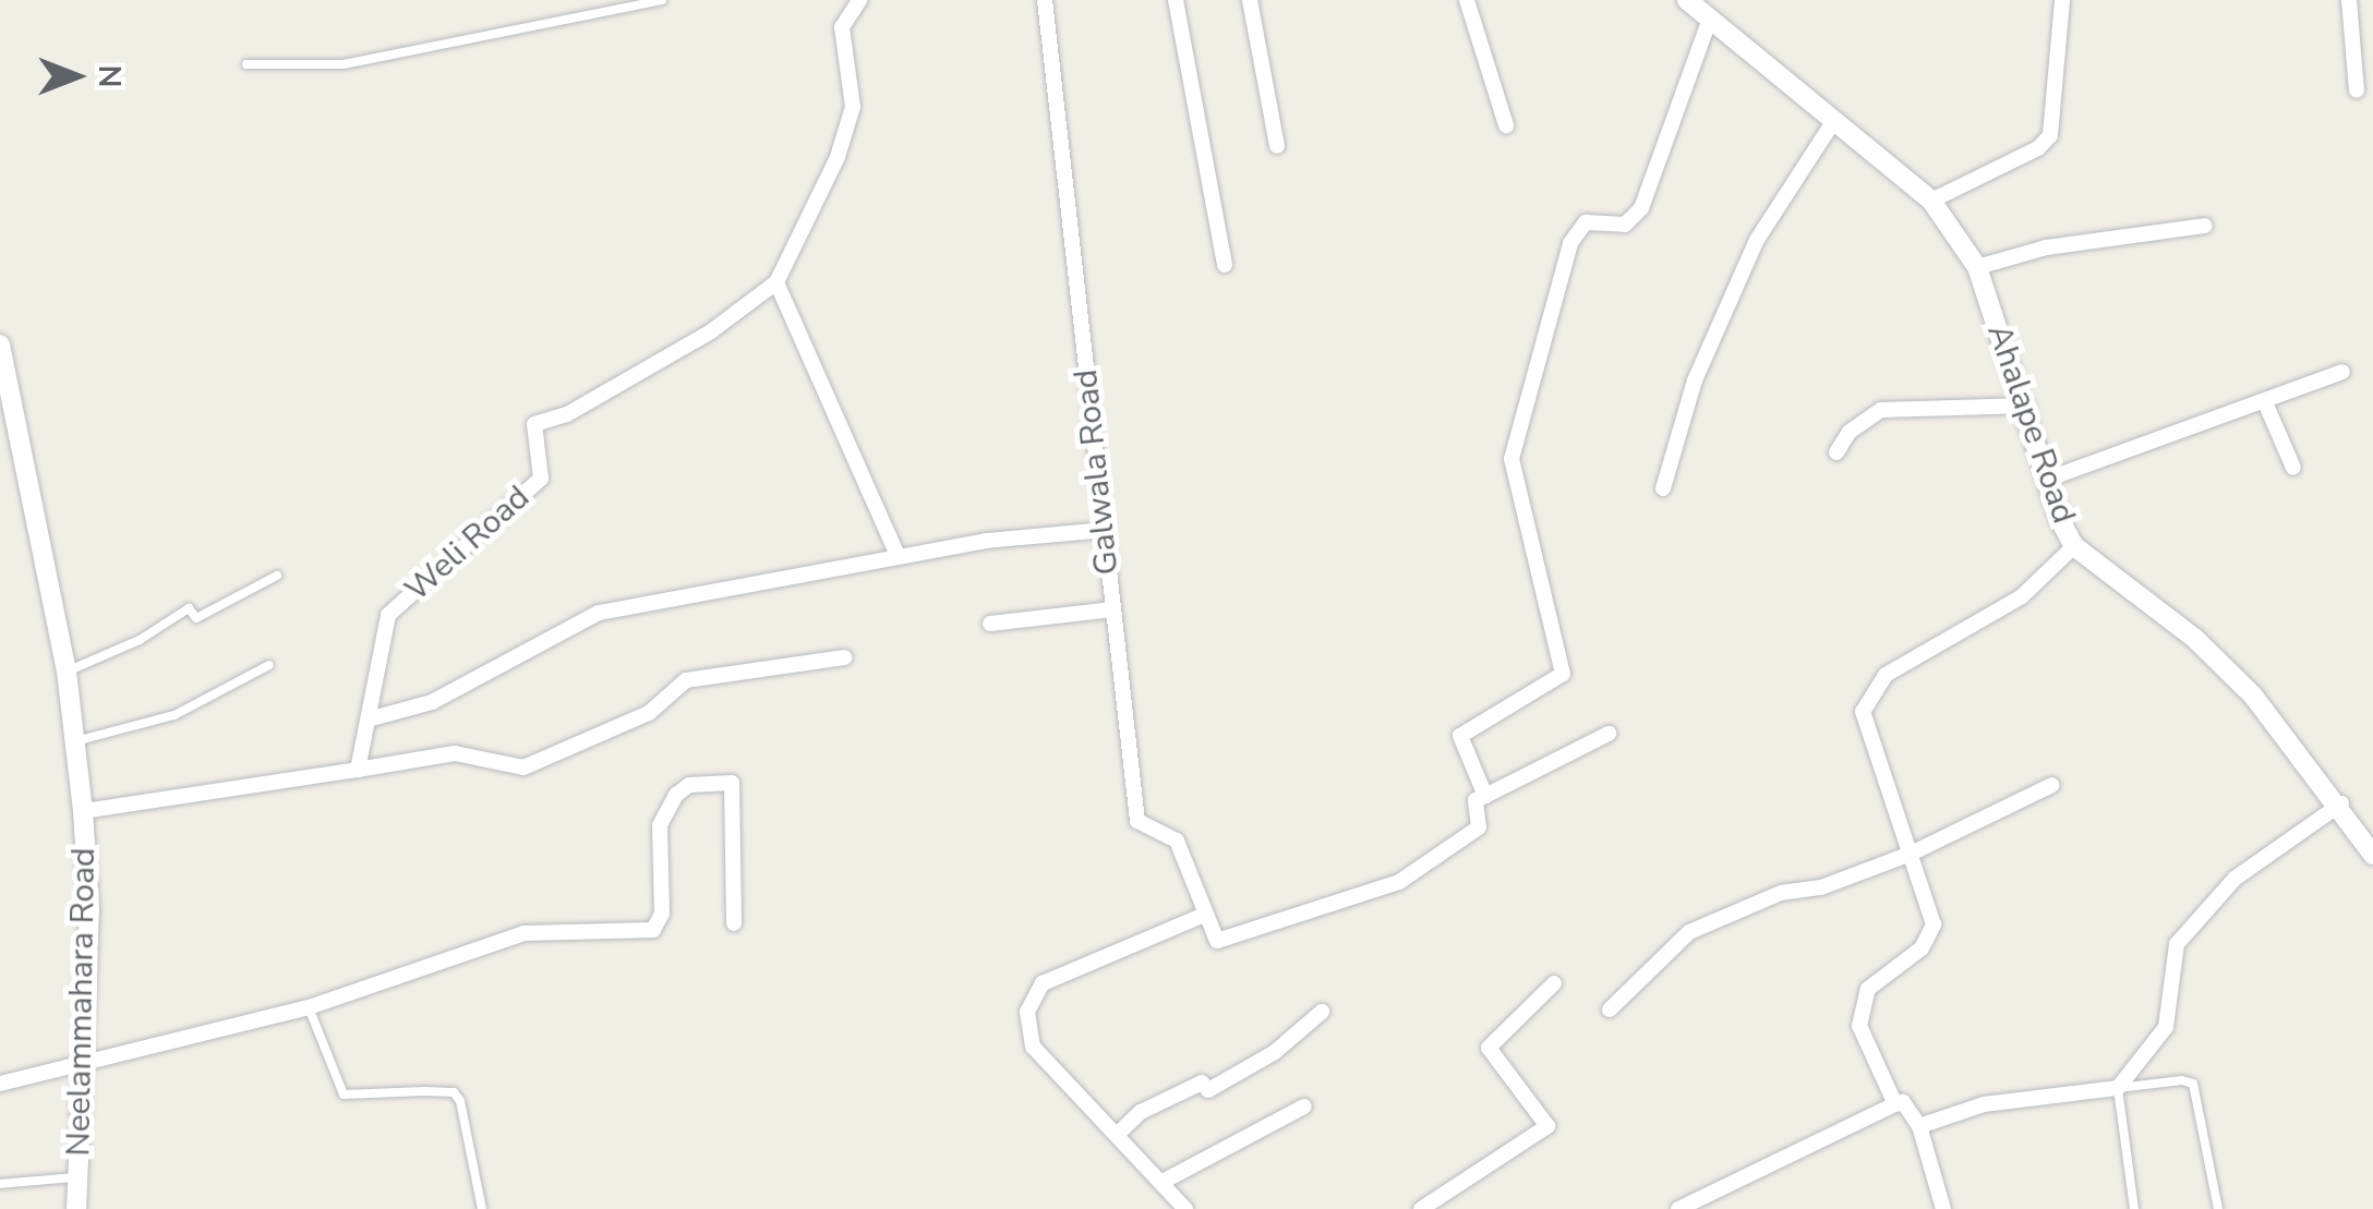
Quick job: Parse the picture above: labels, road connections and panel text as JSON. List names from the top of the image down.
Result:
{
  "streets": {
    "street": [
      "Ahalape Road",
      "Galwala Road",
      "Weli Road",
      "Neelammahara Road"
    ]
  },
  "north": "right"
}
